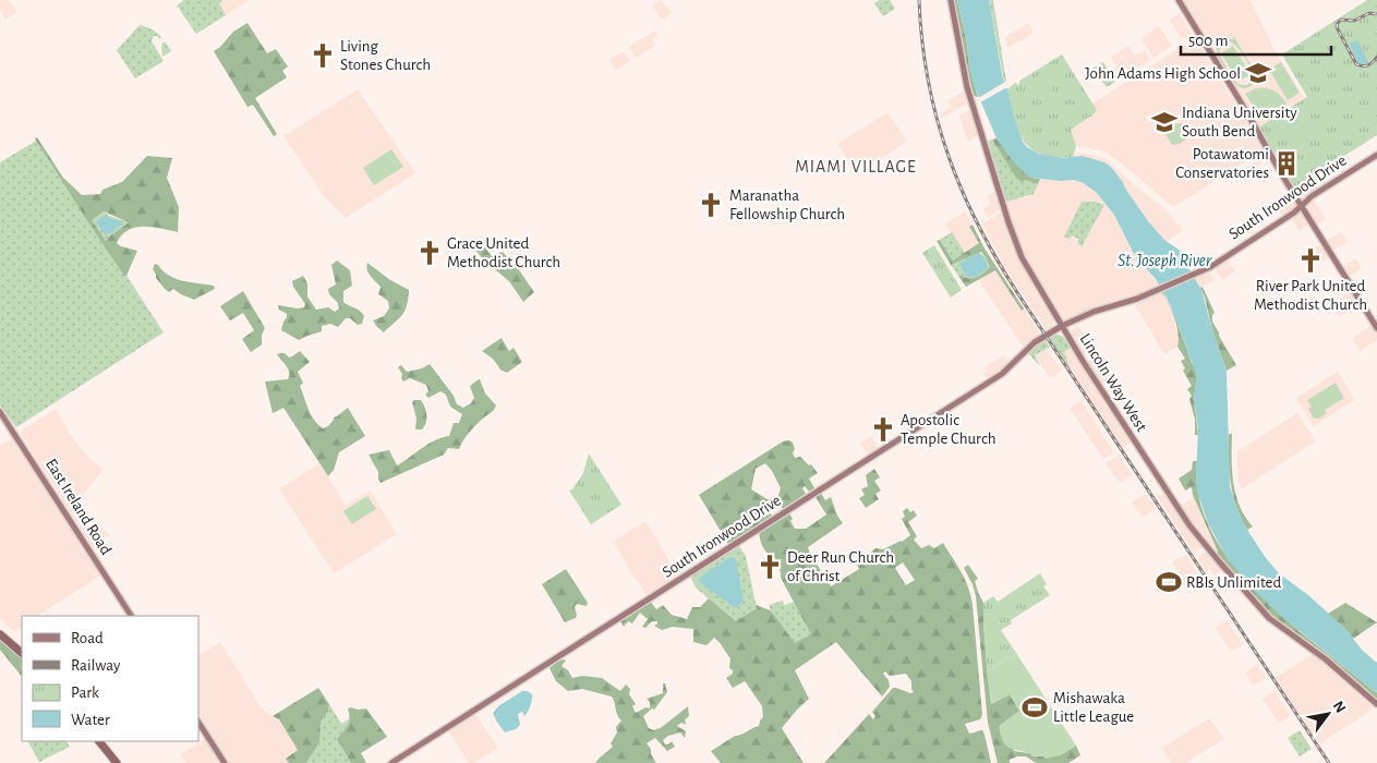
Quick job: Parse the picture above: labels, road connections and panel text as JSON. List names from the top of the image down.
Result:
{
  "streets": {
    "main road": ["South Ironwood Drive", "Lincoln Way West", "East Ireland Road"]
  },
  "crossings": [
    ["South Ironwood Drive", "Lincoln Way West"]
  ],
  "districts": ["MIAMI VILLAGE"],
  "water": ["St. Joseph River"],
  "places": {
    "church": [
      "Living Stones Church",
      "Maranatha Fellowship Church",
      "Grace United Methodist Church",
      "River Park United Methodist Church",
      "Apostolic Temple Church",
      "Deer Run Church of Christ"
    ],
    "school or university": ["John Adams High School", "Indiana University South Bend"],
    "building": ["Potawatomi Conservatories"],
    "sports": ["RBIs Unlimited", "Mishawaka Little League"]
  },
  "legend": [
    "Road",
    "Railway",
    "Park",
    "Water"
  ],
  "scale_bar": "500 m",
  "north": "top right"
}
